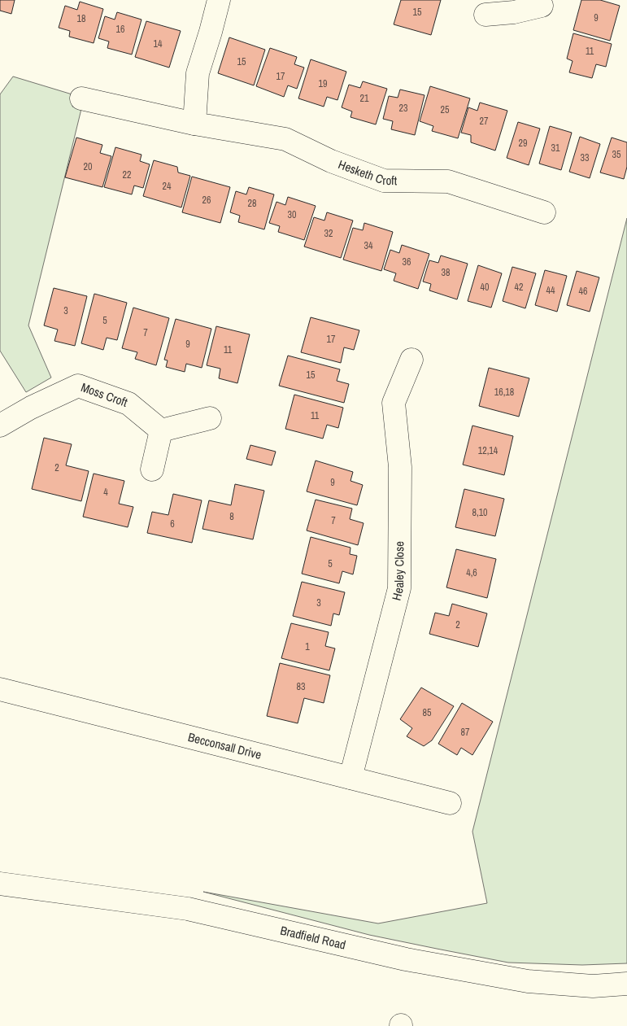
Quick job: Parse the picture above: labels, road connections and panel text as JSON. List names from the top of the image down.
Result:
{
  "streets": {
    "street": [
      "Hesketh Croft",
      "Moss Croft",
      "Healey Close",
      "Becconsall Drive",
      "Bradfield Road"
    ]
  },
  "crossings": [
    ["Healey Close", "Becconsall Drive"]
  ],
  "house_numbers": [
    "15",
    "9",
    "18",
    "16",
    "14",
    "11",
    "15",
    "17",
    "19",
    "21",
    "23",
    "25",
    "27",
    "29",
    "31",
    "35",
    "33",
    "20",
    "22",
    "24",
    "26",
    "28",
    "30",
    "32",
    "34",
    "36",
    "38",
    "40",
    "42",
    "44",
    "46",
    "3",
    "5",
    "7",
    "17",
    "9",
    "11",
    "15",
    "16,18",
    "11",
    "12,14",
    "2",
    "9",
    "4",
    "8,10",
    "8",
    "7",
    "6",
    "5",
    "4,6",
    "3",
    "2",
    "1",
    "83",
    "85",
    "87"
  ]
}
